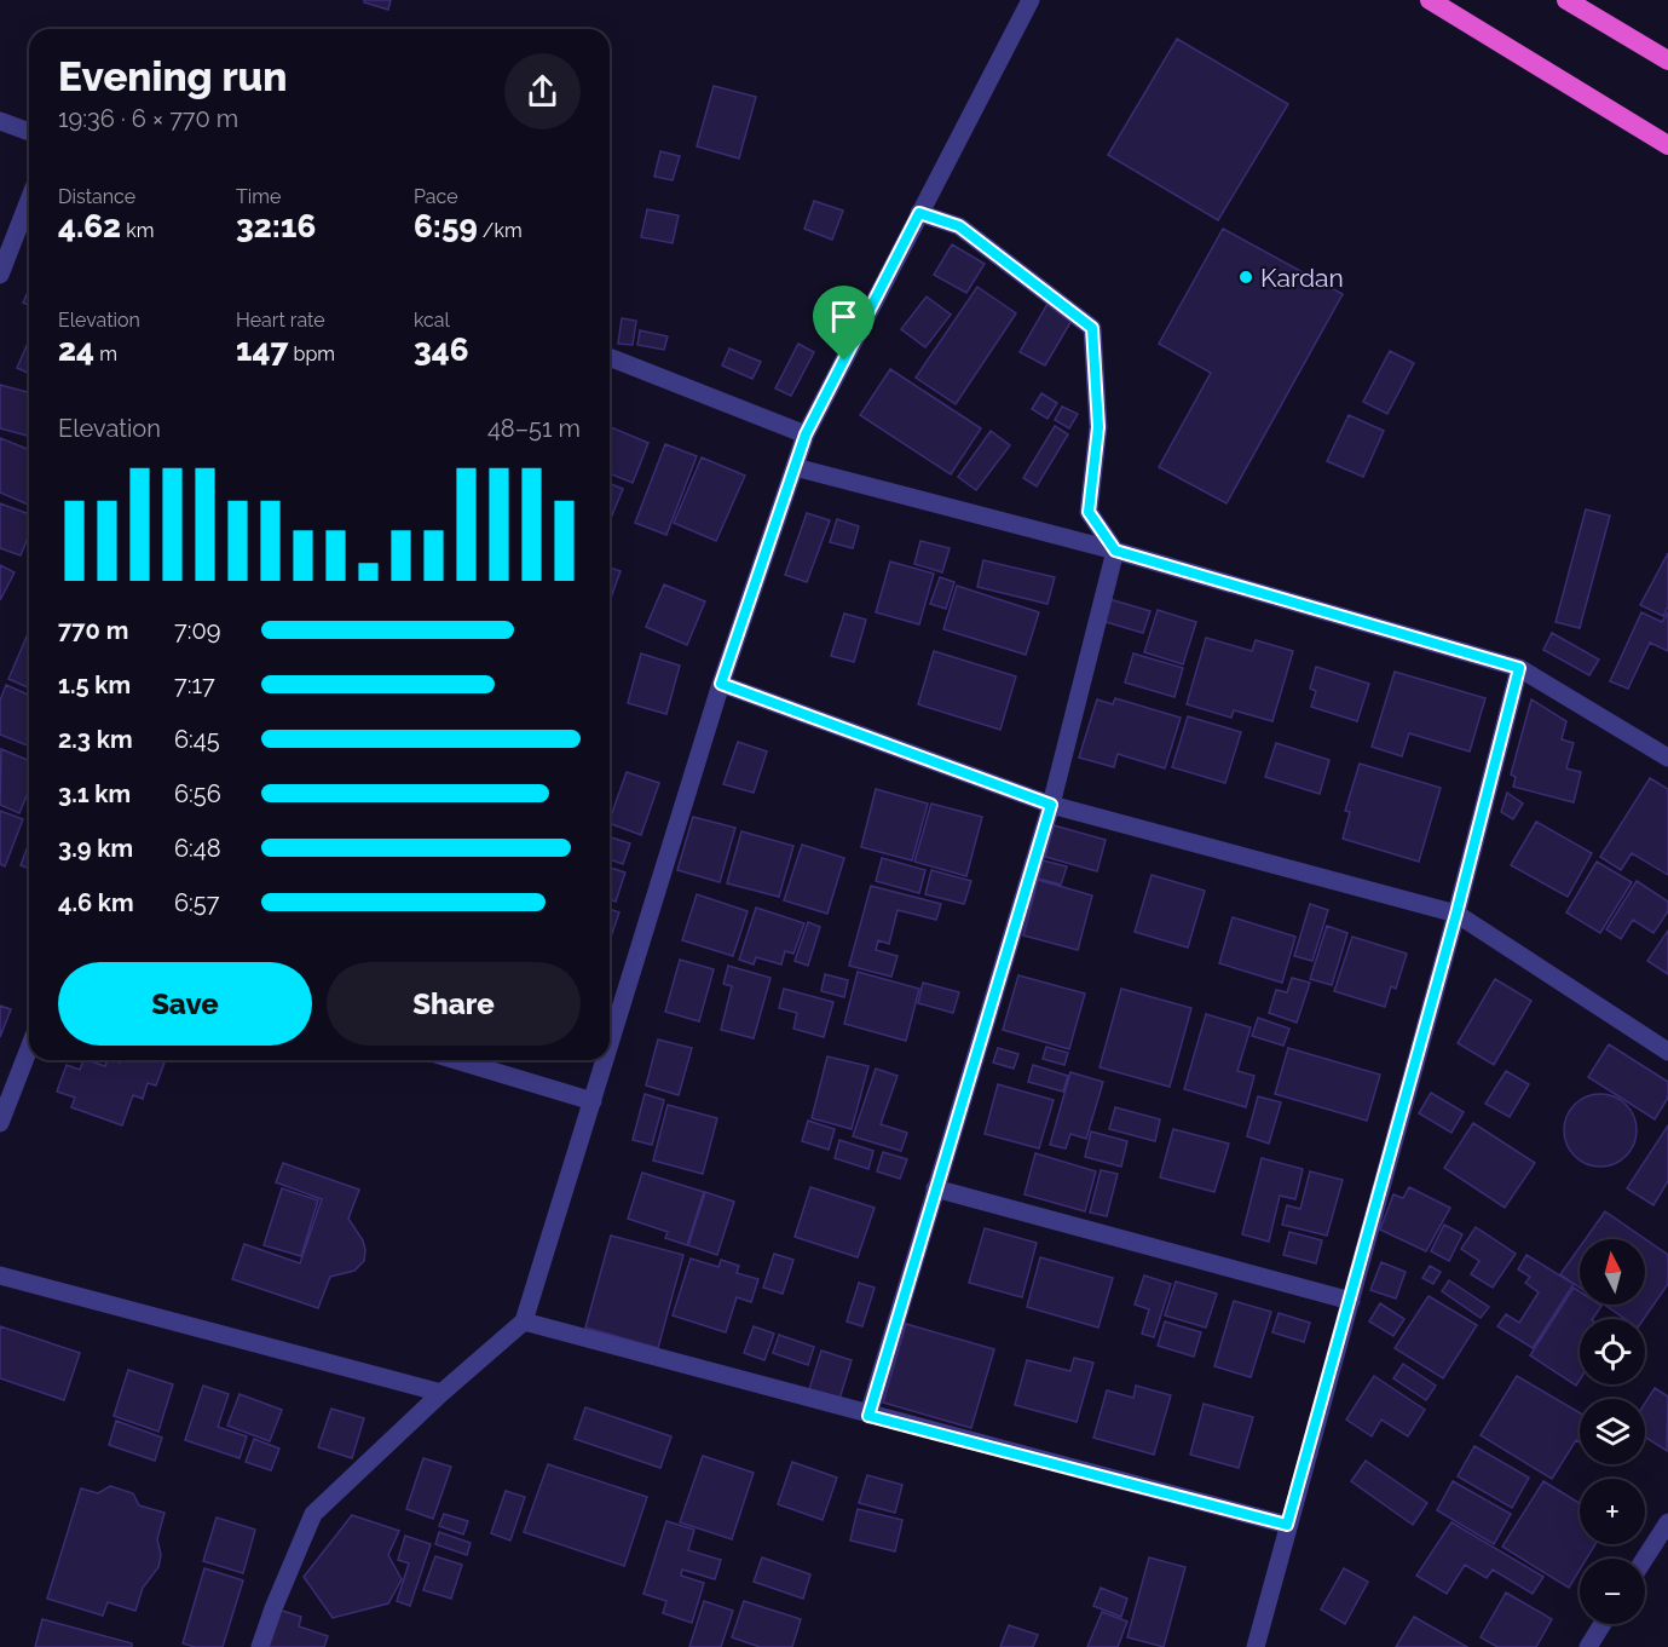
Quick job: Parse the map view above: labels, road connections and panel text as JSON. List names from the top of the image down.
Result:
{
  "places": ["Kardan"],
  "north": "top",
  "page": {
    "heading": ["Evening run", "19:36 · 6 × 770 m"],
    "stats": [
      ["Distance", "4.62 km"],
      ["Time", "32:16"],
      ["Pace", "6:59 /km"],
      ["Elevation", "24 m"],
      ["Heart rate", "147 bpm"],
      ["kcal", "346"]
    ],
    "chart": ["Elevation", "48–51 m"],
    "list": [
      {
        "name": "770 m",
        "note": "7:09"
      },
      {
        "name": "1.5 km",
        "note": "7:17"
      },
      {
        "name": "2.3 km",
        "note": "6:45"
      },
      {
        "name": "3.1 km",
        "note": "6:56"
      },
      {
        "name": "3.9 km",
        "note": "6:48"
      },
      {
        "name": "4.6 km",
        "note": "6:57"
      }
    ],
    "buttons": ["Save", "Share"],
    "map_buttons": ["+", "−"]
  }
}
